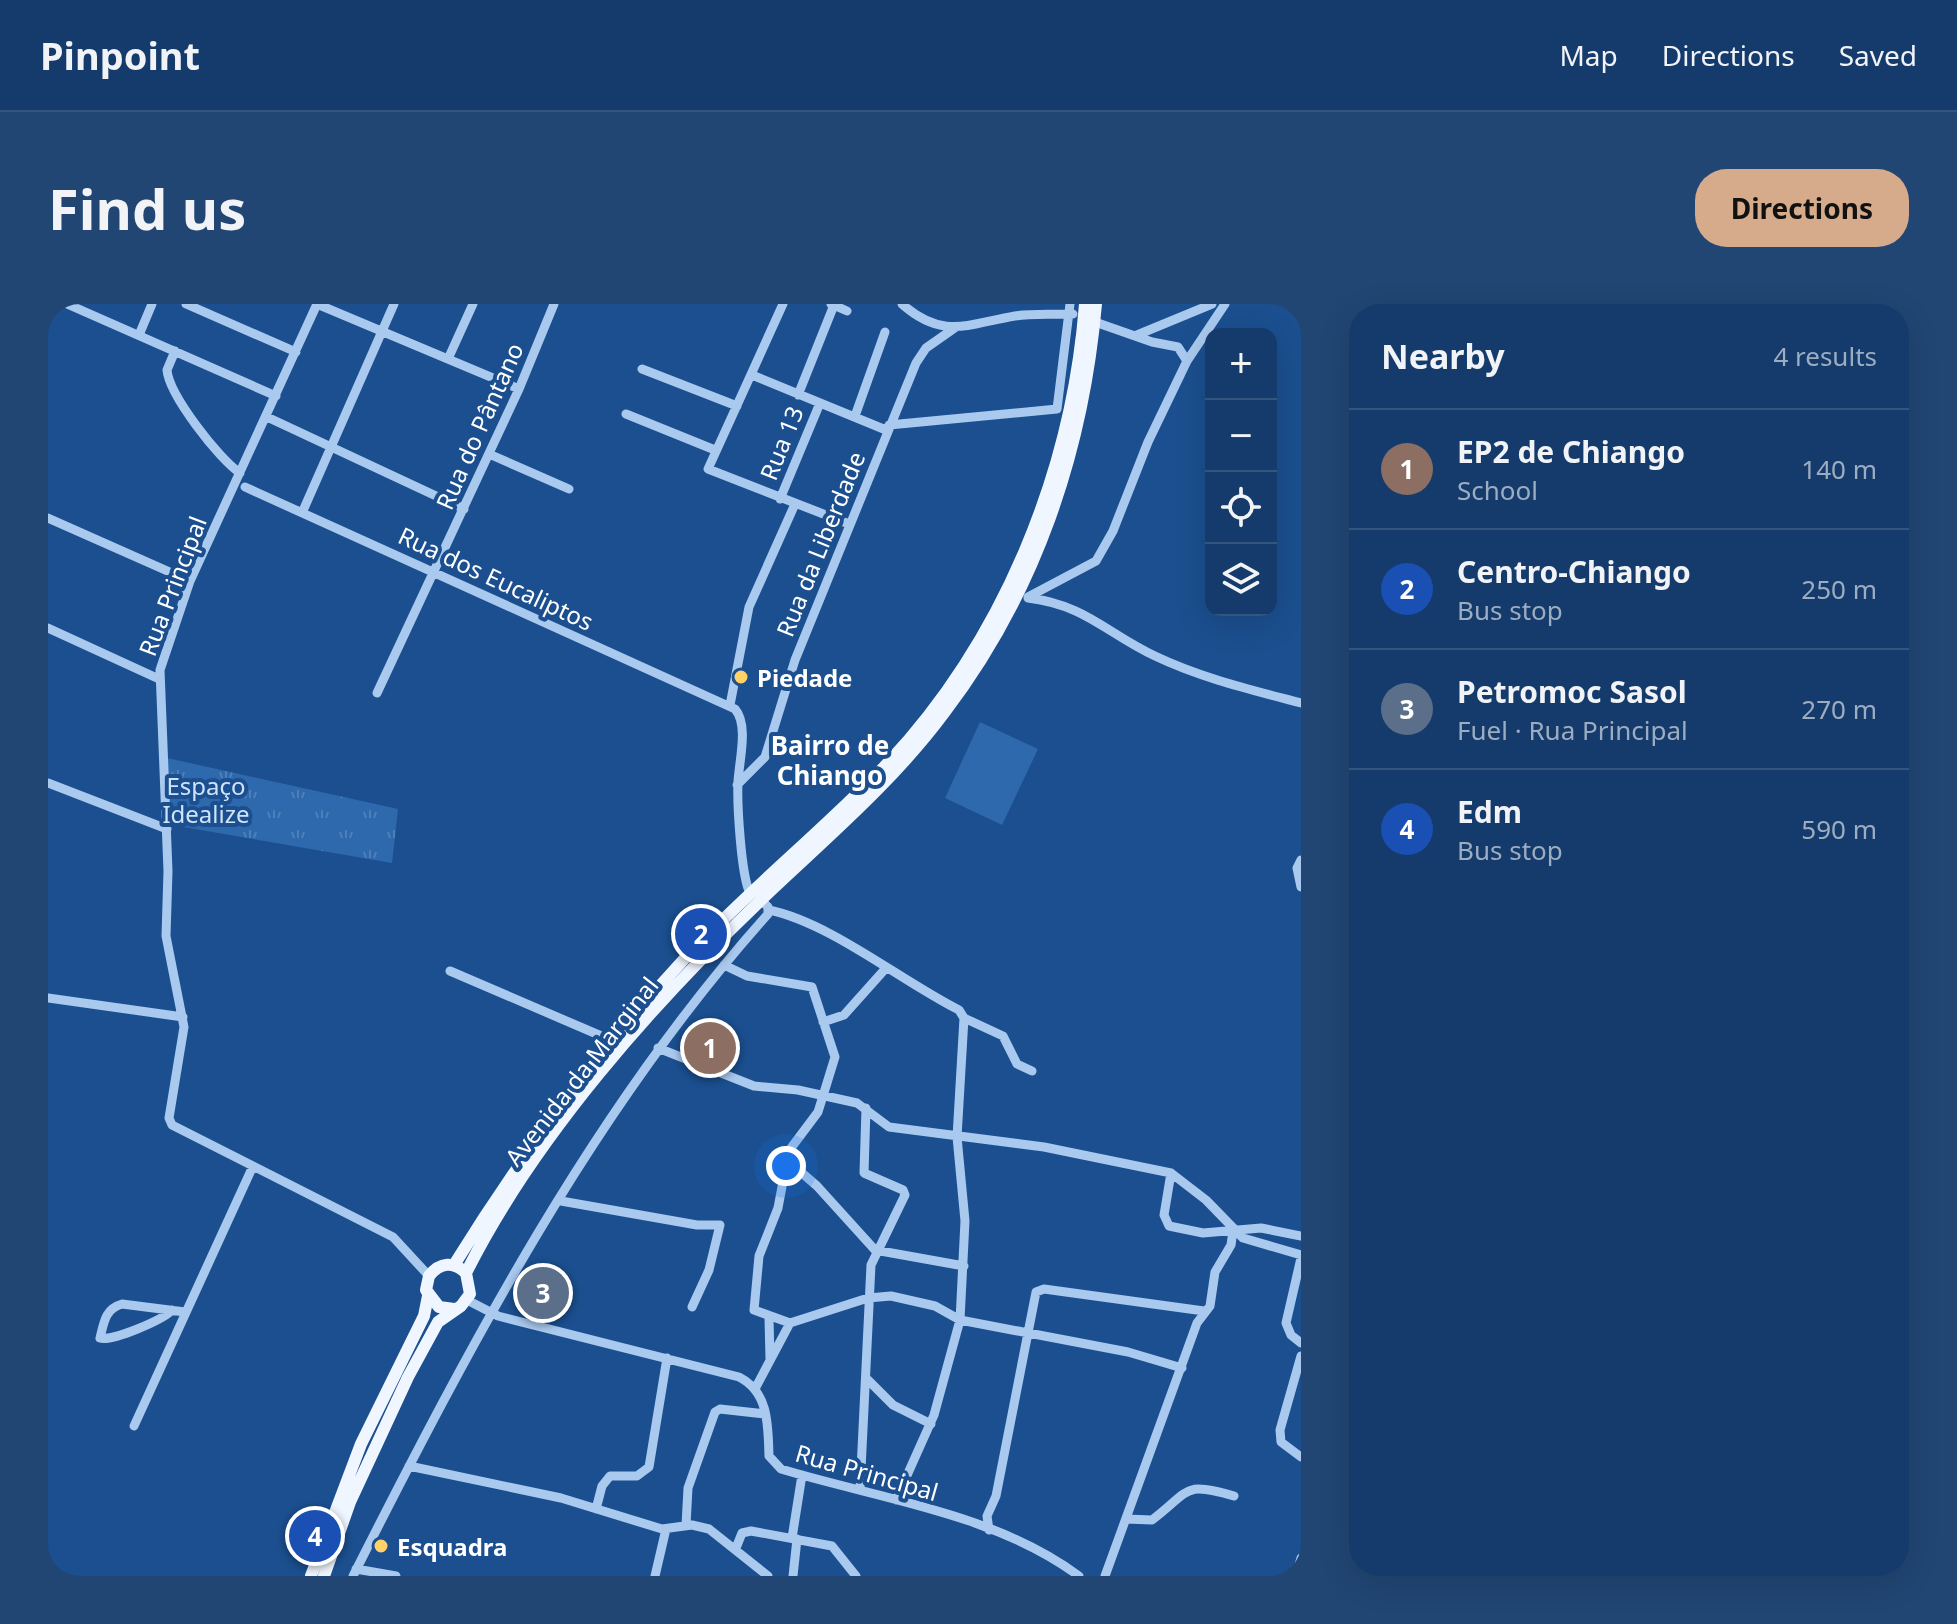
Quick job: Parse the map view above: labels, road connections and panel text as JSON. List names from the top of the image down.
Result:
{
  "streets": {
    "main road": ["Avenida da Marginal"],
    "street": [
      "Rua do Pântano",
      "Rua 13",
      "Rua da Liberdade",
      "Rua dos Eucaliptos",
      "Rua Principal"
    ]
  },
  "crossings": [
    ["Rua do Pântano", "Rua dos Eucaliptos"],
    ["Rua Principal", "Avenida da Marginal"]
  ],
  "districts": ["Bairro de Chiango"],
  "parks": ["Espaço Idealize"],
  "places": ["Piedade", "Esquadra"],
  "page": {
    "header": "Pinpoint",
    "nav": ["Map", "Directions", "Saved"],
    "buttons": "Directions",
    "title": "Find us",
    "heading": ["Nearby", "4 results"],
    "map_buttons": ["+", "−"],
    "list": [
      {
        "mark": "1",
        "name": "EP2 de Chiango",
        "note": "School",
        "value": "140 m"
      },
      {
        "mark": "2",
        "name": "Centro-Chiango",
        "note": "Bus stop",
        "value": "250 m"
      },
      {
        "mark": "3",
        "name": "Petromoc Sasol",
        "note": "Fuel · Rua Principal",
        "value": "270 m"
      },
      {
        "mark": "4",
        "name": "Edm",
        "note": "Bus stop",
        "value": "590 m"
      }
    ],
    "pins": [
      "2",
      "1",
      "3",
      "4"
    ]
  }
}
